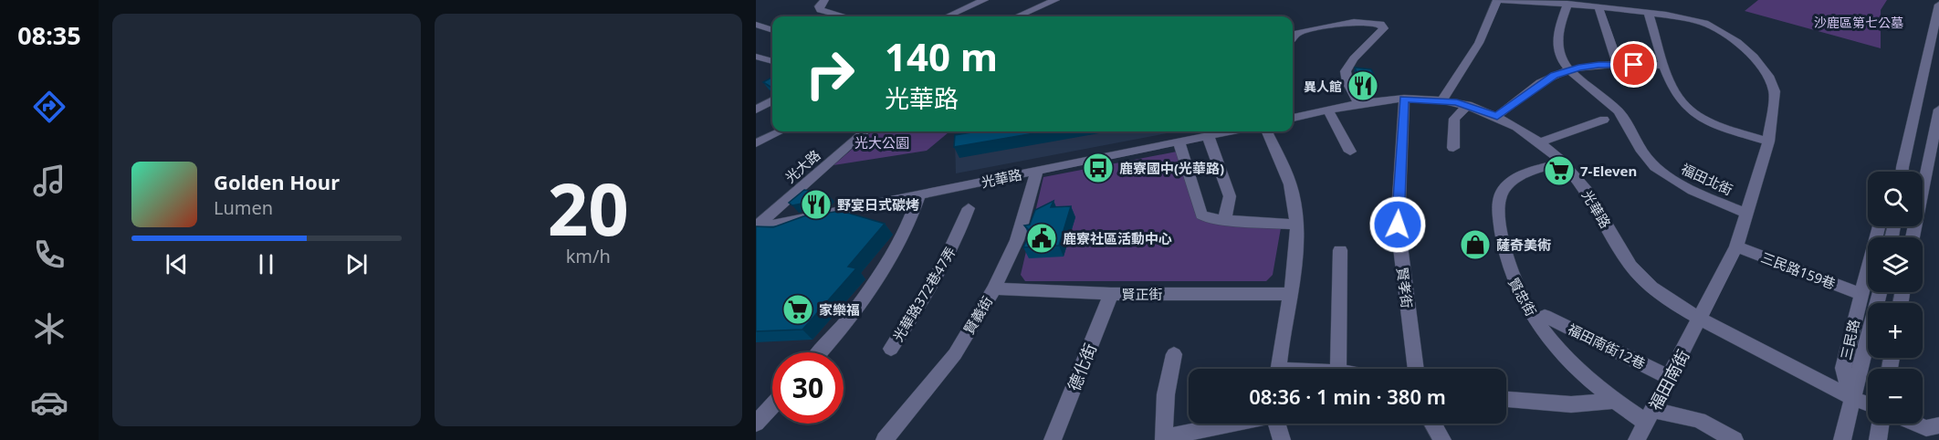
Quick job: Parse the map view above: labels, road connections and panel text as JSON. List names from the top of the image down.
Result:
{
  "streets": {
    "street": [
      "光大路",
      "光華路",
      "福田北街",
      "三民路159巷",
      "賢孝街",
      "光華路372巷47弄",
      "賢正街",
      "賢忠街",
      "賢義街",
      "三民路",
      "福田南街12巷",
      "德化街",
      "福田南街"
    ]
  },
  "crossings": [
    ["光大路", "光華路"],
    ["光華路", "福田北街"],
    ["光華路", "賢孝街"],
    ["光華路", "賢忠街"],
    ["光華路", "賢義街"],
    ["光華路", "三民路"],
    ["光華路", "福田南街"],
    ["福田北街", "三民路159巷"],
    ["福田北街", "福田南街"],
    ["三民路159巷", "三民路"],
    ["賢正街", "賢義街"],
    ["賢正街", "德化街"],
    ["賢忠街", "福田南街"],
    ["福田南街12巷", "福田南街"]
  ],
  "parks": ["沙鹿區第七公墓", "光大公園"],
  "places": {
    "restaurant": ["異人館", "野宴日式碳烤"],
    "bus stop": ["鹿寮國中(光華路)"],
    "supermarket": ["7-Eleven", "家樂福"],
    "public building": ["鹿寮社區活動中心"],
    "shop": ["薩奇美術"]
  },
  "page": {
    "tabs": "08:35",
    "tile": ["20", "km/h"],
    "turn": ["140 m", "光華路"],
    "song": ["Golden Hour", "Lumen"],
    "map_buttons": ["+", "−"],
    "limit": "30",
    "trip": "08:36 · 1 min · 380 m"
  }
}
